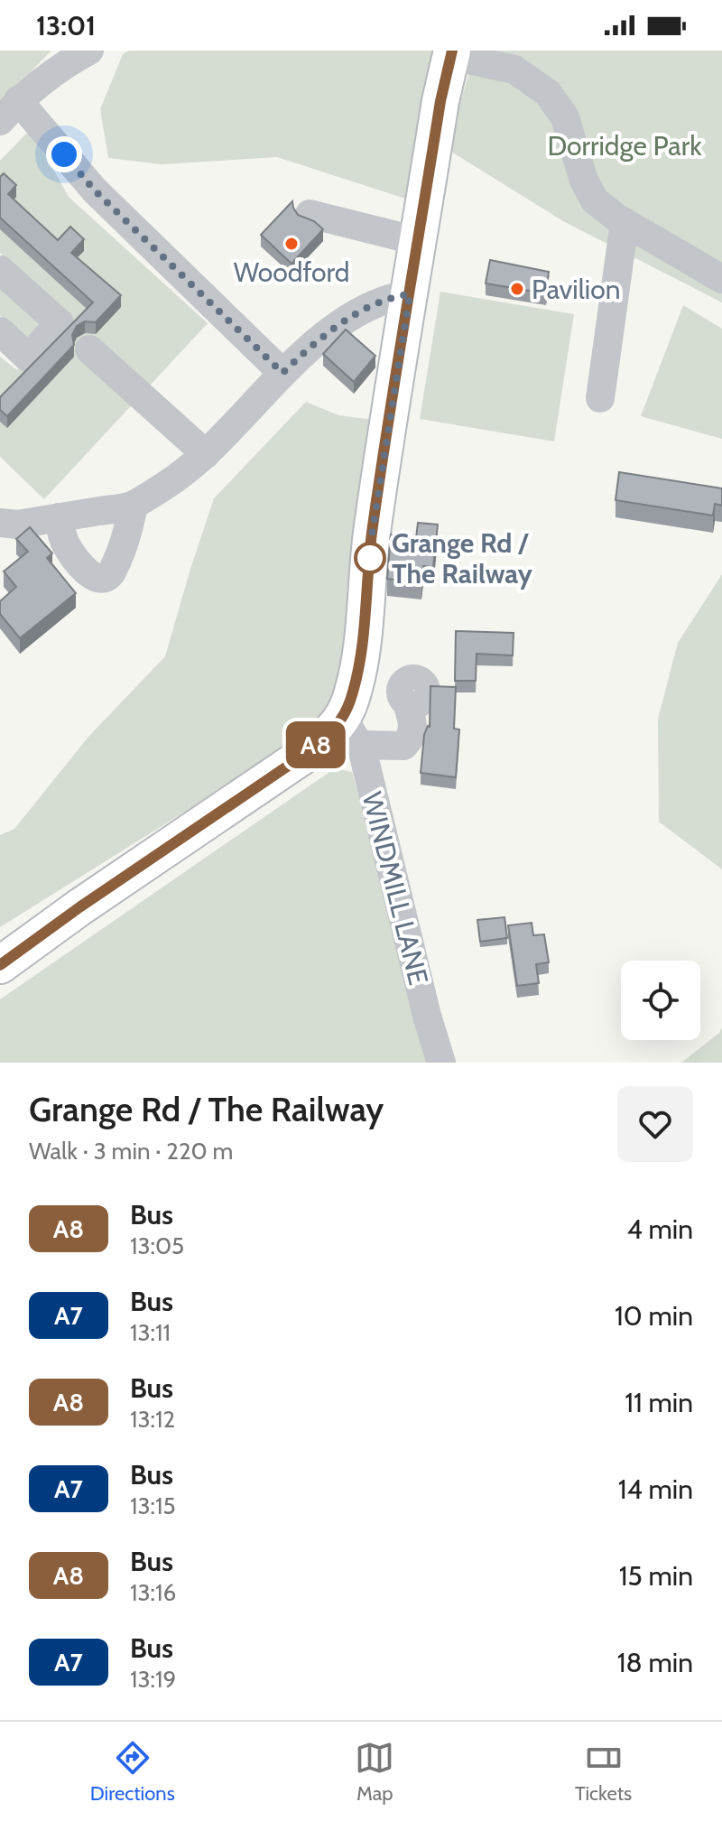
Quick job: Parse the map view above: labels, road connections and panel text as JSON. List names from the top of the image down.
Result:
{
  "streets": {
    "street": ["WINDMILL LANE"]
  },
  "parks": ["Dorridge Park"],
  "places": ["Woodford", "Pavilion", "Grange Rd / The Railway"],
  "lines": ["bus line A8"],
  "page": {
    "status": "13:01",
    "on_map": "A8",
    "heading": ["Grange Rd / The Railway", "Walk · 3 min · 220 m"],
    "list": [
      {
        "mark": "A8",
        "name": "Bus",
        "note": "13:05",
        "value": "4 min"
      },
      {
        "mark": "A7",
        "name": "Bus",
        "note": "13:11",
        "value": "10 min"
      },
      {
        "mark": "A8",
        "name": "Bus",
        "note": "13:12",
        "value": "11 min"
      },
      {
        "mark": "A7",
        "name": "Bus",
        "note": "13:15",
        "value": "14 min"
      },
      {
        "mark": "A8",
        "name": "Bus",
        "note": "13:16",
        "value": "15 min"
      },
      {
        "mark": "A7",
        "name": "Bus",
        "note": "13:19",
        "value": "18 min"
      }
    ],
    "tabs": ["Directions", "Map", "Tickets"]
  }
}
